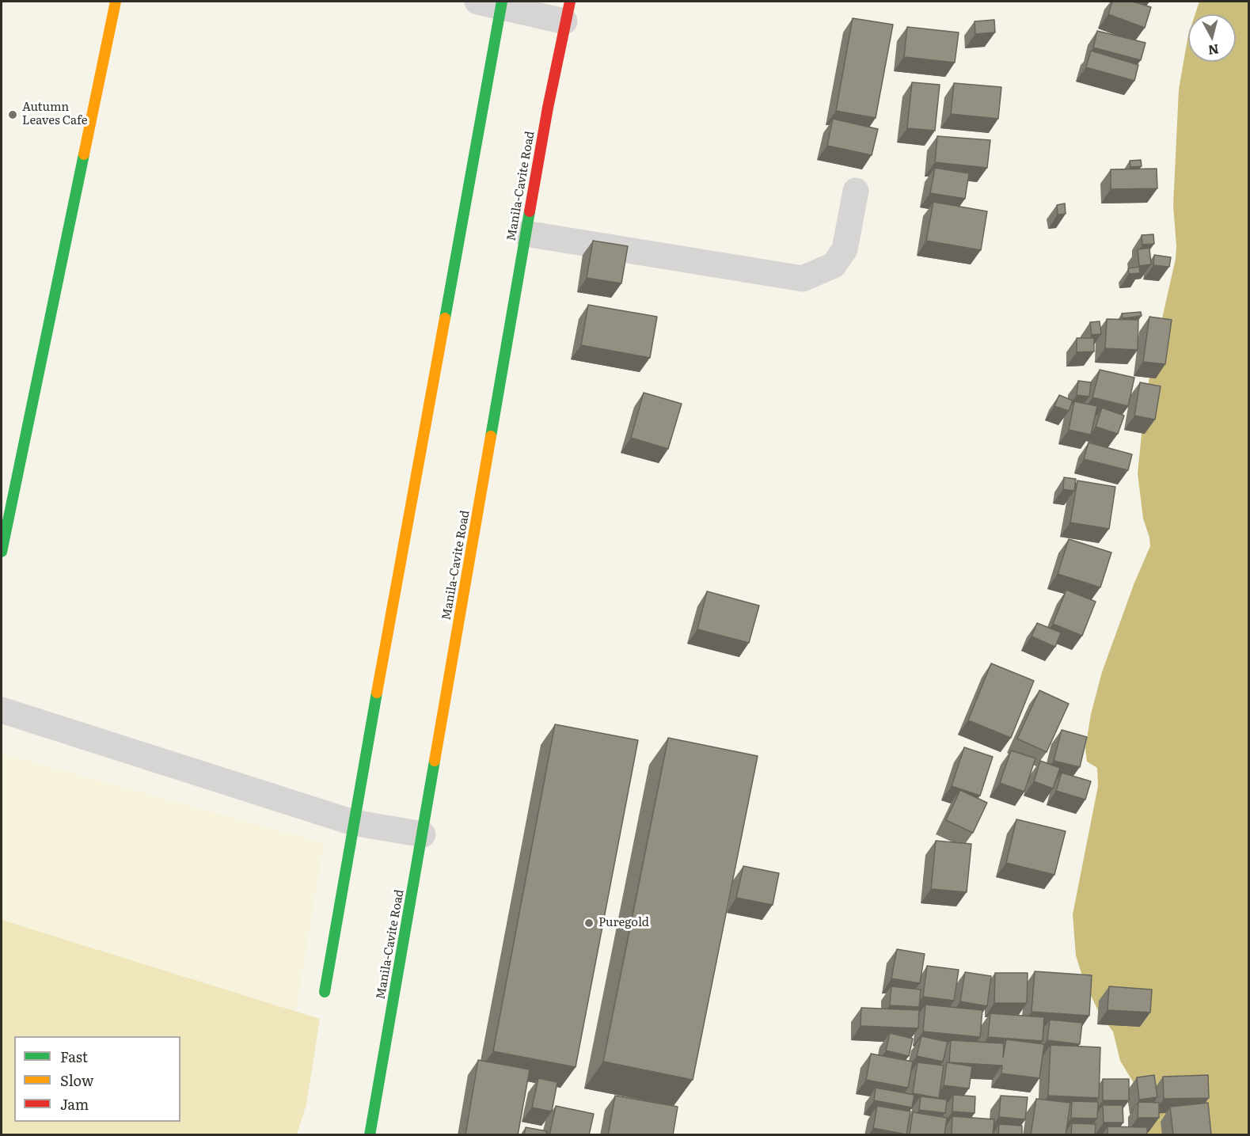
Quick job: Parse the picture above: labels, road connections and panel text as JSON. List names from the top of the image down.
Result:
{
  "streets": {
    "street": ["Manila-Cavite Road"]
  },
  "places": ["Autumn Leaves Cafe", "Puregold"],
  "legend": ["Fast", "Slow", "Jam"],
  "north": "bottom"
}
